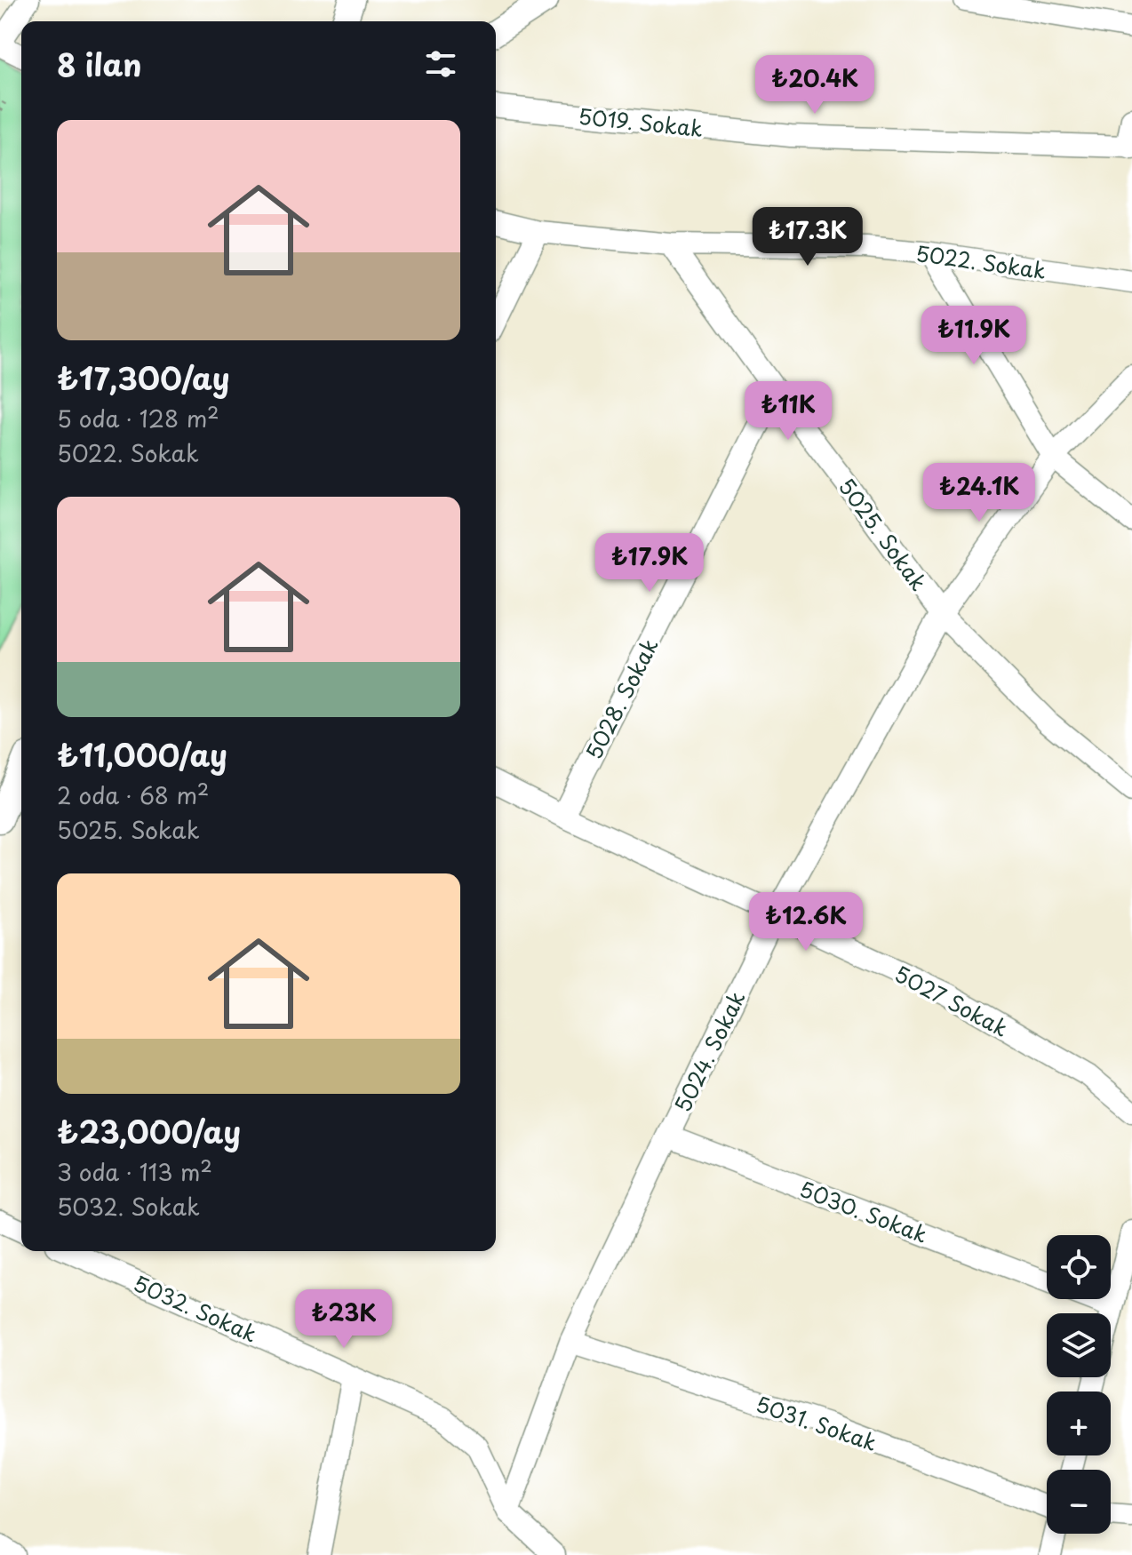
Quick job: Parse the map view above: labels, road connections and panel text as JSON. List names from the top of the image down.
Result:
{
  "streets": {
    "street": [
      "5019. Sokak",
      "5022. Sokak",
      "5025. Sokak",
      "5028. Sokak",
      "5027 Sokak",
      "5024. Sokak",
      "5030. Sokak",
      "5032. Sokak",
      "5031. Sokak"
    ]
  },
  "crossings": [
    ["5022. Sokak", "5025. Sokak"],
    ["5025. Sokak", "5028. Sokak"],
    ["5025. Sokak", "5024. Sokak"],
    ["5028. Sokak", "5027 Sokak"],
    ["5027 Sokak", "5024. Sokak"],
    ["5024. Sokak", "5030. Sokak"],
    ["5024. Sokak", "5032. Sokak"],
    ["5024. Sokak", "5031. Sokak"]
  ],
  "page": {
    "heading": "8 ilan",
    "price": [
      "₺20.4K",
      "₺17.3K",
      "₺11.9K",
      "₺11K",
      "₺24.1K",
      "₺17.9K",
      "₺12.6K",
      "₺23K"
    ],
    "list": [
      {
        "name": "₺17,300/ay",
        "note": "5 oda · 128 m² · 5022. Sokak"
      },
      {
        "name": "₺11,000/ay",
        "note": "2 oda · 68 m² · 5025. Sokak"
      },
      {
        "name": "₺23,000/ay",
        "note": "3 oda · 113 m² · 5032. Sokak"
      }
    ],
    "map_buttons": ["+", "−"]
  }
}
